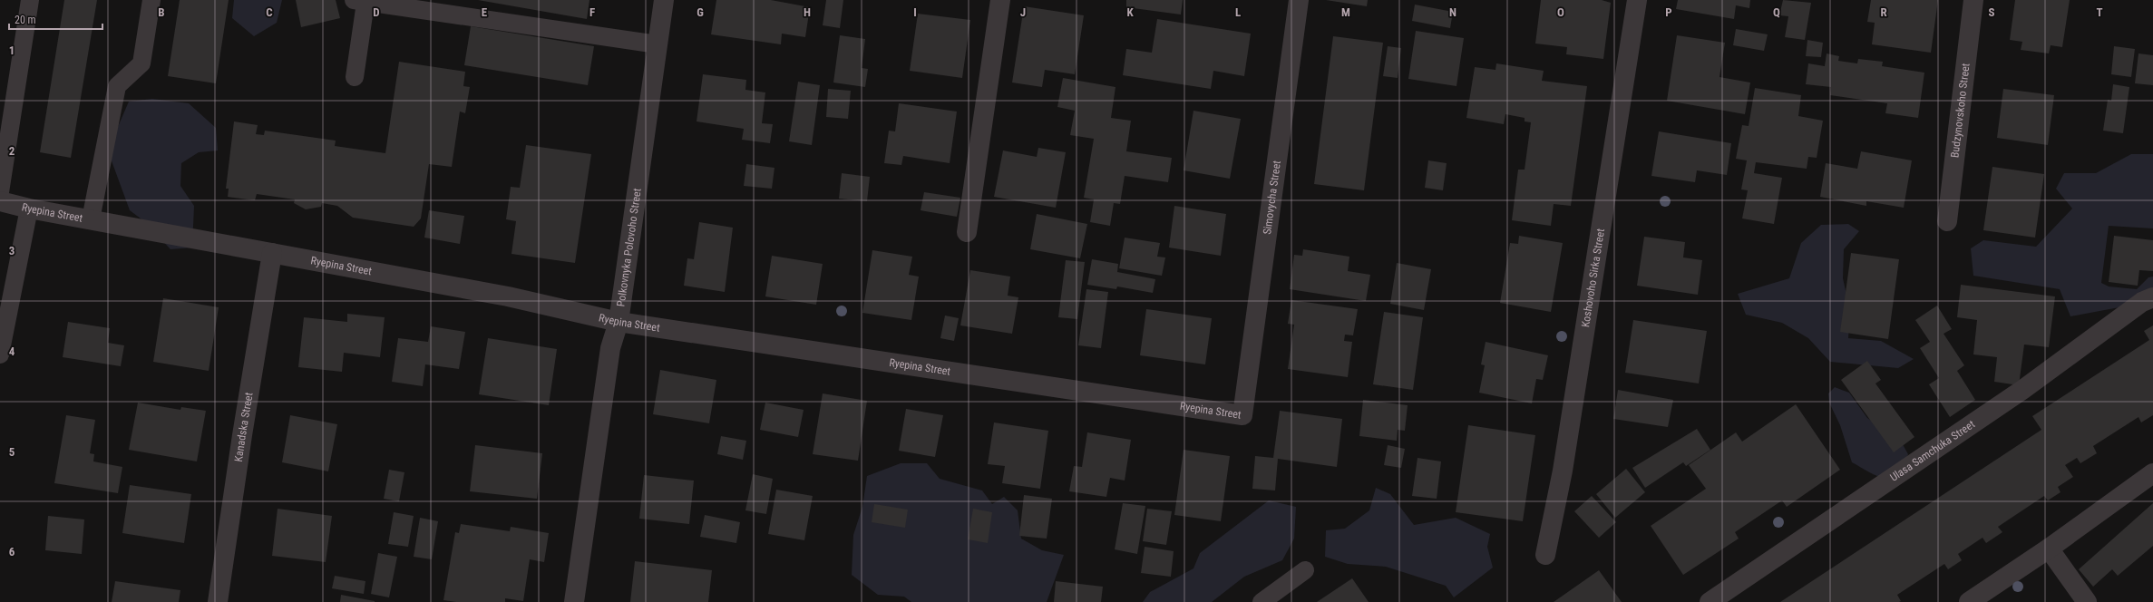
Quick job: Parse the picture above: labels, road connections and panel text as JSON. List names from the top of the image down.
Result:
{
  "streets": {
    "street": [
      "Budzynovskoho Street",
      "Simovycha Street",
      "Ryepina Street",
      "Polkovnyka Polovoho Street",
      "Koshovoho Sirka Street",
      "Kanadska Street",
      "Ulasa Samchuka Street"
    ]
  },
  "crossings": [
    ["Simovycha Street", "Ryepina Street"],
    ["Ryepina Street", "Polkovnyka Polovoho Street"],
    ["Ryepina Street", "Kanadska Street"]
  ],
  "scale_bar": "20 m",
  "grid": {
    "columns": [
      "B",
      "C",
      "D",
      "E",
      "F",
      "G",
      "H",
      "I",
      "J",
      "K",
      "L",
      "M",
      "N",
      "O",
      "P",
      "Q",
      "R",
      "S",
      "T"
    ],
    "rows": [
      "1",
      "2",
      "3",
      "4",
      "5",
      "6"
    ]
  }
}
